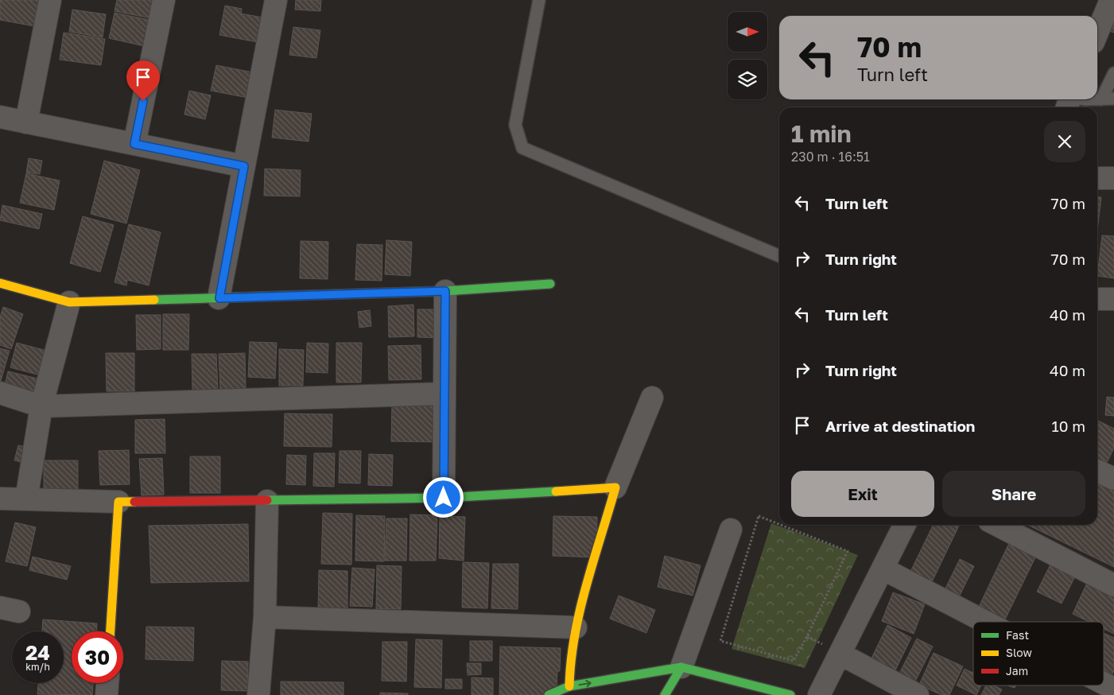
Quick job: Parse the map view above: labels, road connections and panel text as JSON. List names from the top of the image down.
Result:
{
  "legend": ["Fast", "Slow", "Jam"],
  "north": "right",
  "page": {
    "turn": ["70 m", "Turn left"],
    "heading": ["1 min", "230 m · 16:51"],
    "list": [
      {
        "name": "Turn left",
        "value": "70 m"
      },
      {
        "name": "Turn right",
        "value": "70 m"
      },
      {
        "name": "Turn left",
        "value": "40 m"
      },
      {
        "name": "Turn right",
        "value": "40 m"
      },
      {
        "name": "Arrive at destination",
        "value": "10 m"
      }
    ],
    "buttons": ["Exit", "Share"],
    "speed": "24 km/h",
    "limit": "30"
  }
}
